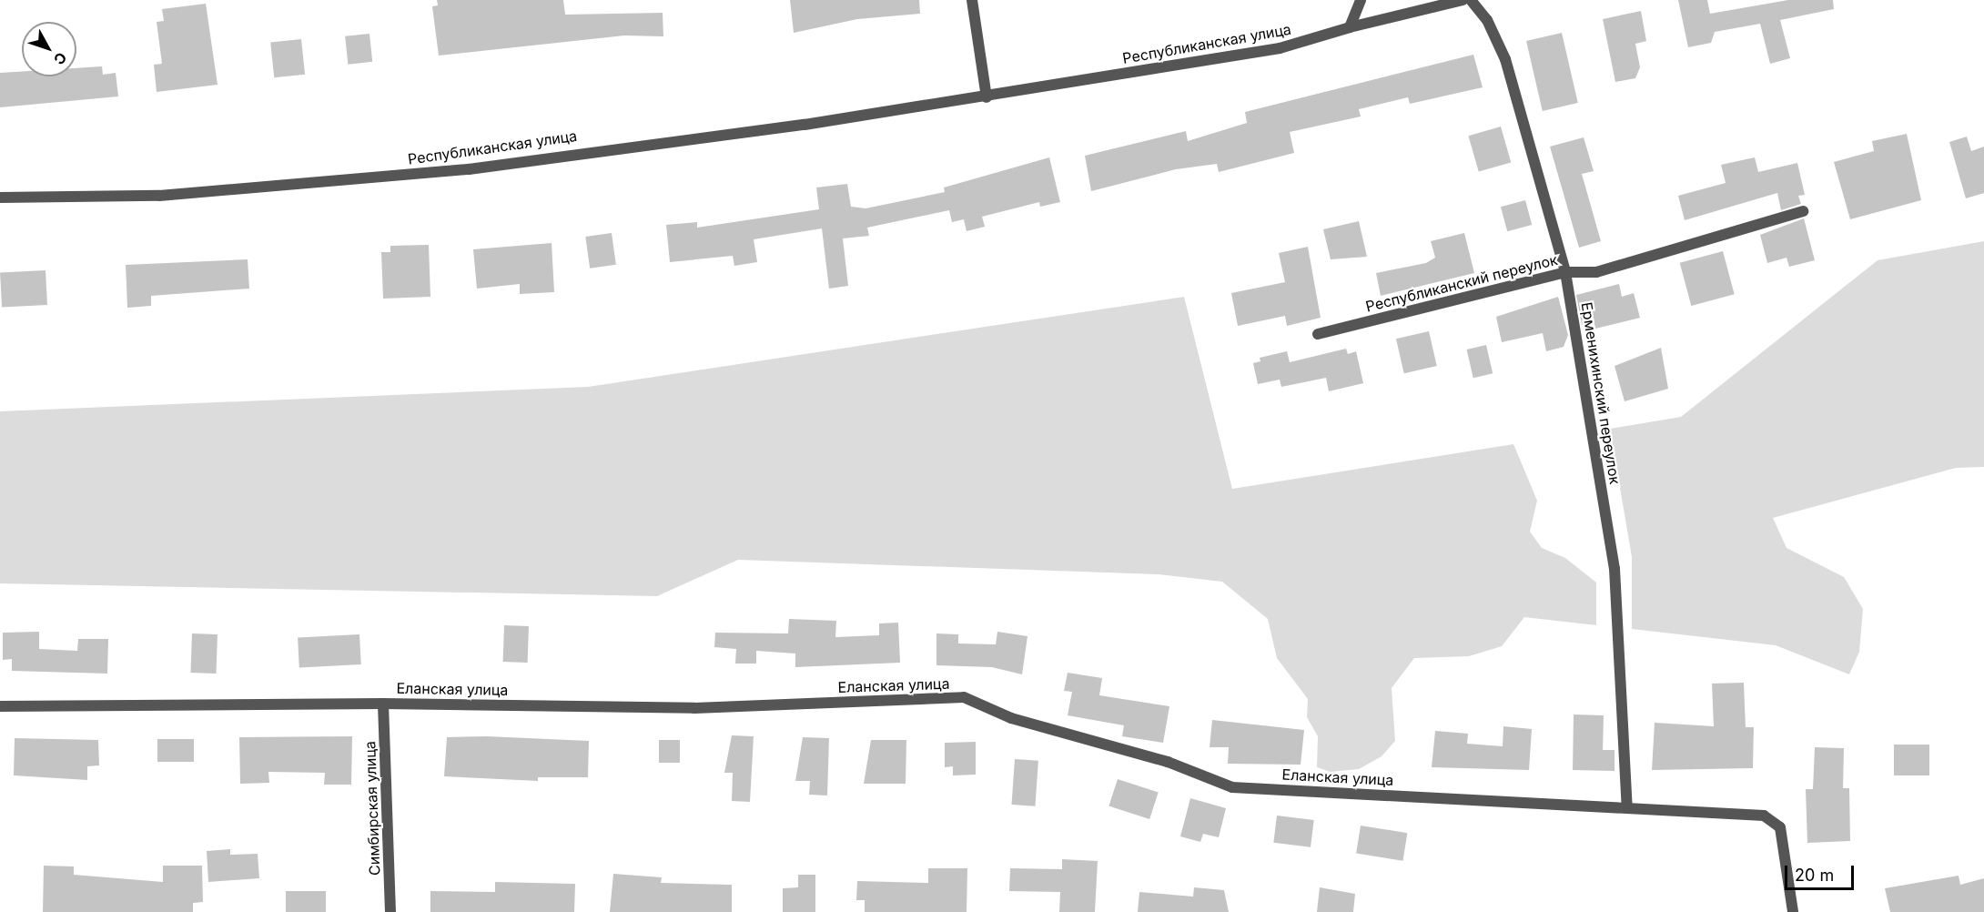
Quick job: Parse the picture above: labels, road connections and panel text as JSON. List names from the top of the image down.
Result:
{
  "streets": {
    "street": [
      "Республиканская улица",
      "Республиканский переулок",
      "Ерменихинский переулок",
      "Еланская улица",
      "Симбирская улица"
    ]
  },
  "crossings": [
    ["Республиканский переулок", "Ерменихинский переулок"],
    ["Ерменихинский переулок", "Еланская улица"],
    ["Еланская улица", "Симбирская улица"]
  ],
  "scale_bar": "20 m",
  "north": "bottom right"
}
